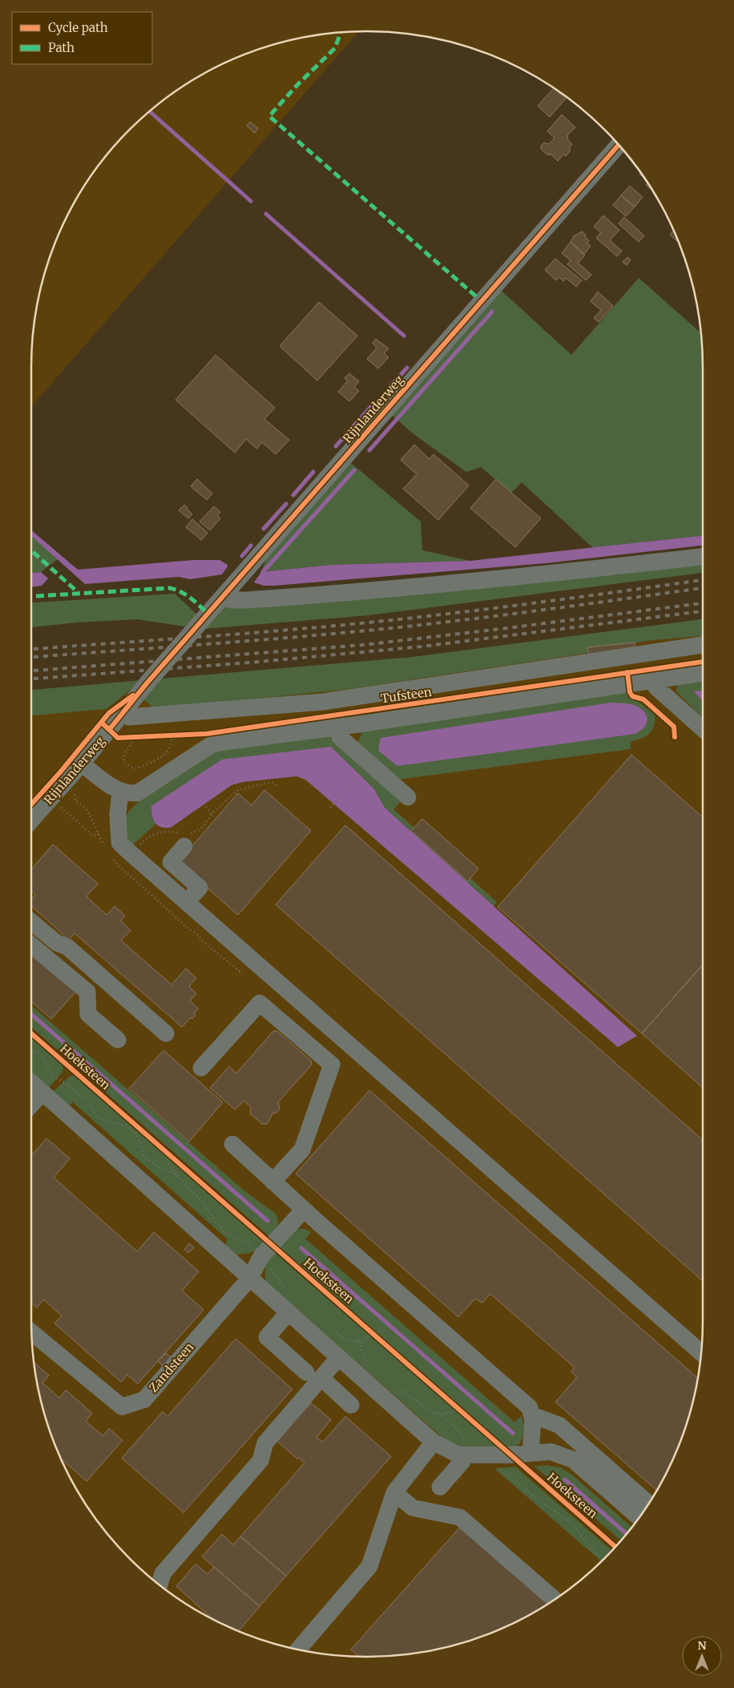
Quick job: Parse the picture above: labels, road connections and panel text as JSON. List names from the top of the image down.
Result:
{
  "streets": {
    "street": [
      "Rijnlanderweg",
      "Tufsteen",
      "Hoeksteen",
      "Zandsteen"
    ]
  },
  "crossings": [
    ["Rijnlanderweg", "Tufsteen"],
    ["Hoeksteen", "Zandsteen"]
  ],
  "legend": ["Cycle path", "Path"],
  "north": "top"
}
